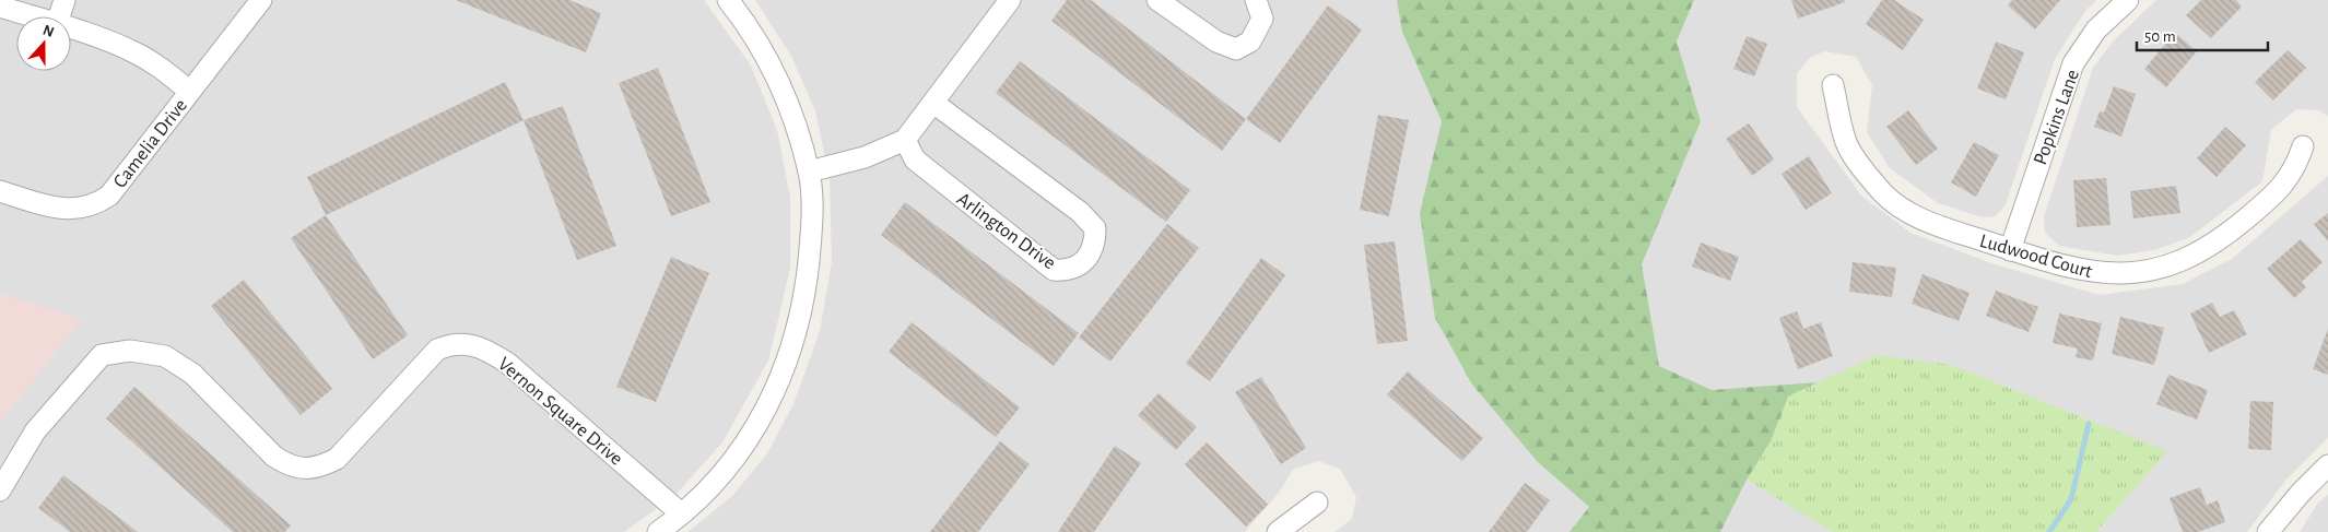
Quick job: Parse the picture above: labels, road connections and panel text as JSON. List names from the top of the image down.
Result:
{
  "streets": {
    "street": [
      "Popkins Lane",
      "Camelia Drive",
      "Arlington Drive",
      "Ludwood Court",
      "Vernon Square Drive"
    ]
  },
  "crossings": [
    ["Popkins Lane", "Ludwood Court"]
  ],
  "scale_bar": "50 m",
  "north": "top"
}
